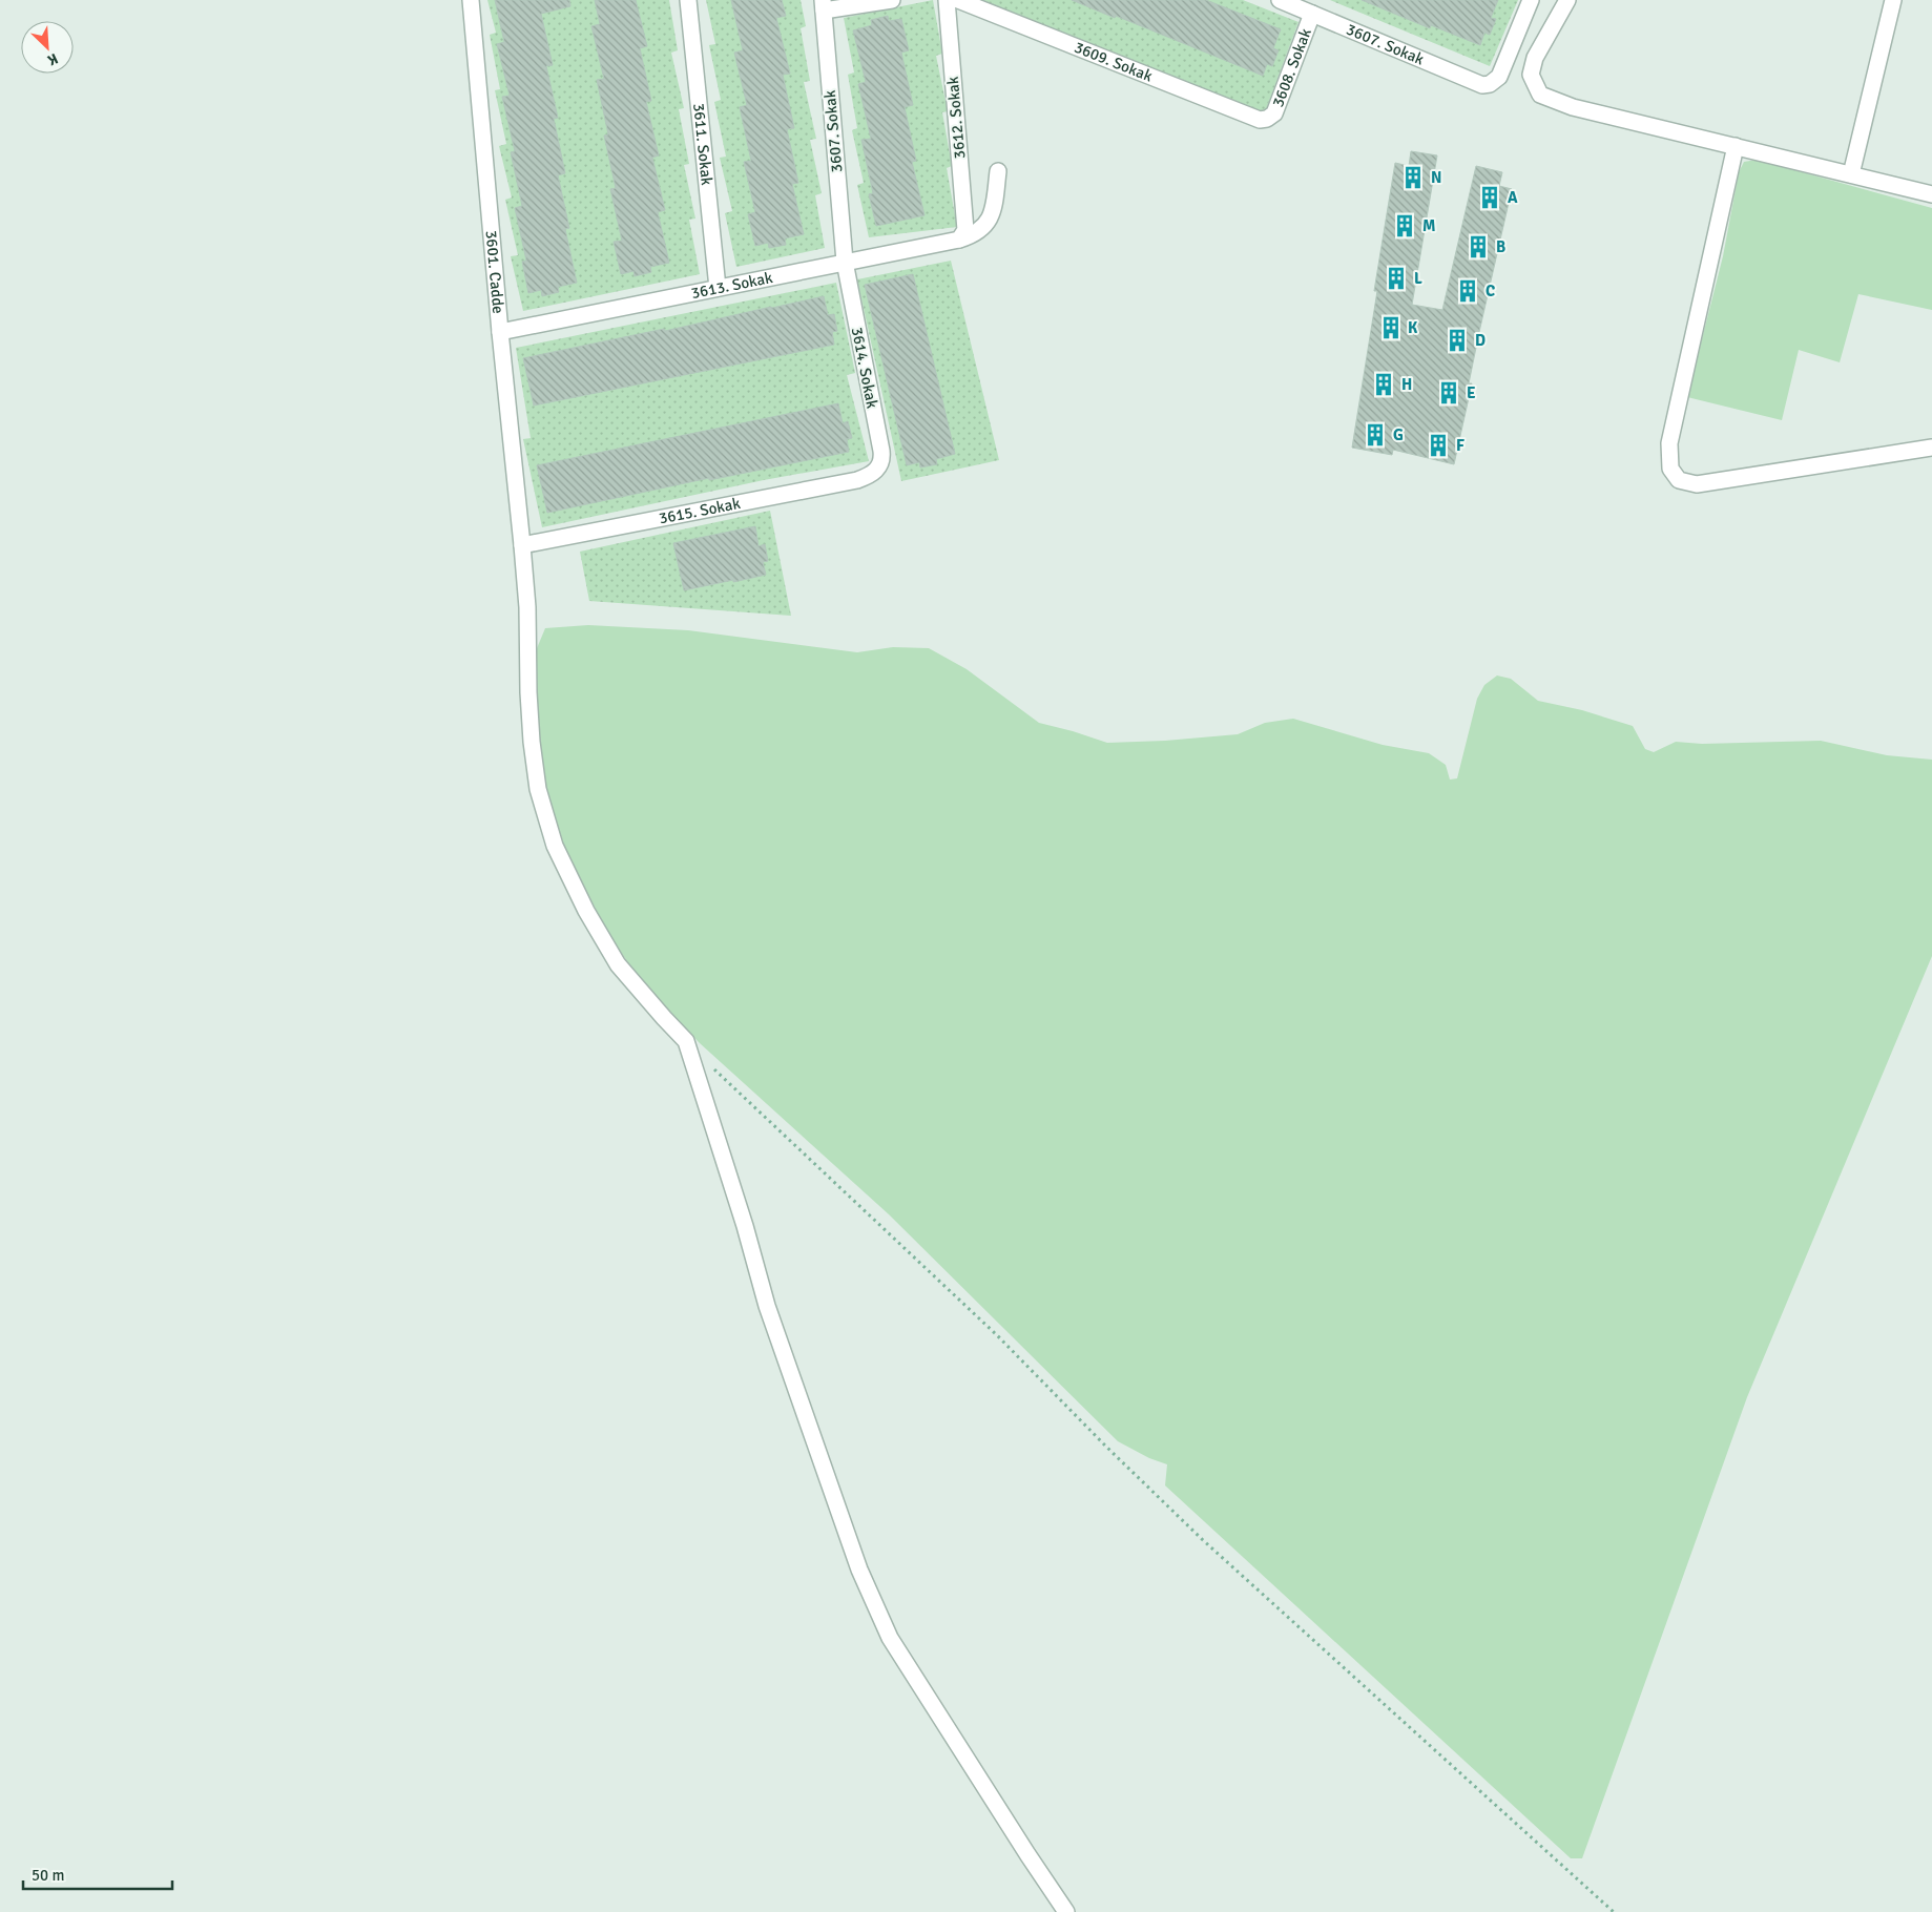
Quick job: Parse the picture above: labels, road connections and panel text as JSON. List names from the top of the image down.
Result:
{
  "streets": {
    "street": [
      "3607. Sokak",
      "3609. Sokak",
      "3608. Sokak",
      "3612. Sokak",
      "3611. Sokak",
      "3601. Cadde",
      "3613. Sokak",
      "3614. Sokak",
      "3615. Sokak"
    ]
  },
  "crossings": [
    ["3607. Sokak", "3608. Sokak"],
    ["3607. Sokak", "3613. Sokak"],
    ["3607. Sokak", "3614. Sokak"],
    ["3609. Sokak", "3608. Sokak"],
    ["3612. Sokak", "3613. Sokak"],
    ["3611. Sokak", "3613. Sokak"],
    ["3601. Cadde", "3613. Sokak"],
    ["3601. Cadde", "3615. Sokak"],
    ["3613. Sokak", "3614. Sokak"],
    ["3614. Sokak", "3615. Sokak"]
  ],
  "places": {
    "building": [
      "N",
      "A",
      "M",
      "B",
      "L",
      "C",
      "K",
      "D",
      "H",
      "E",
      "G",
      "F"
    ]
  },
  "scale_bar": "50 m",
  "north": "bottom right"
}
